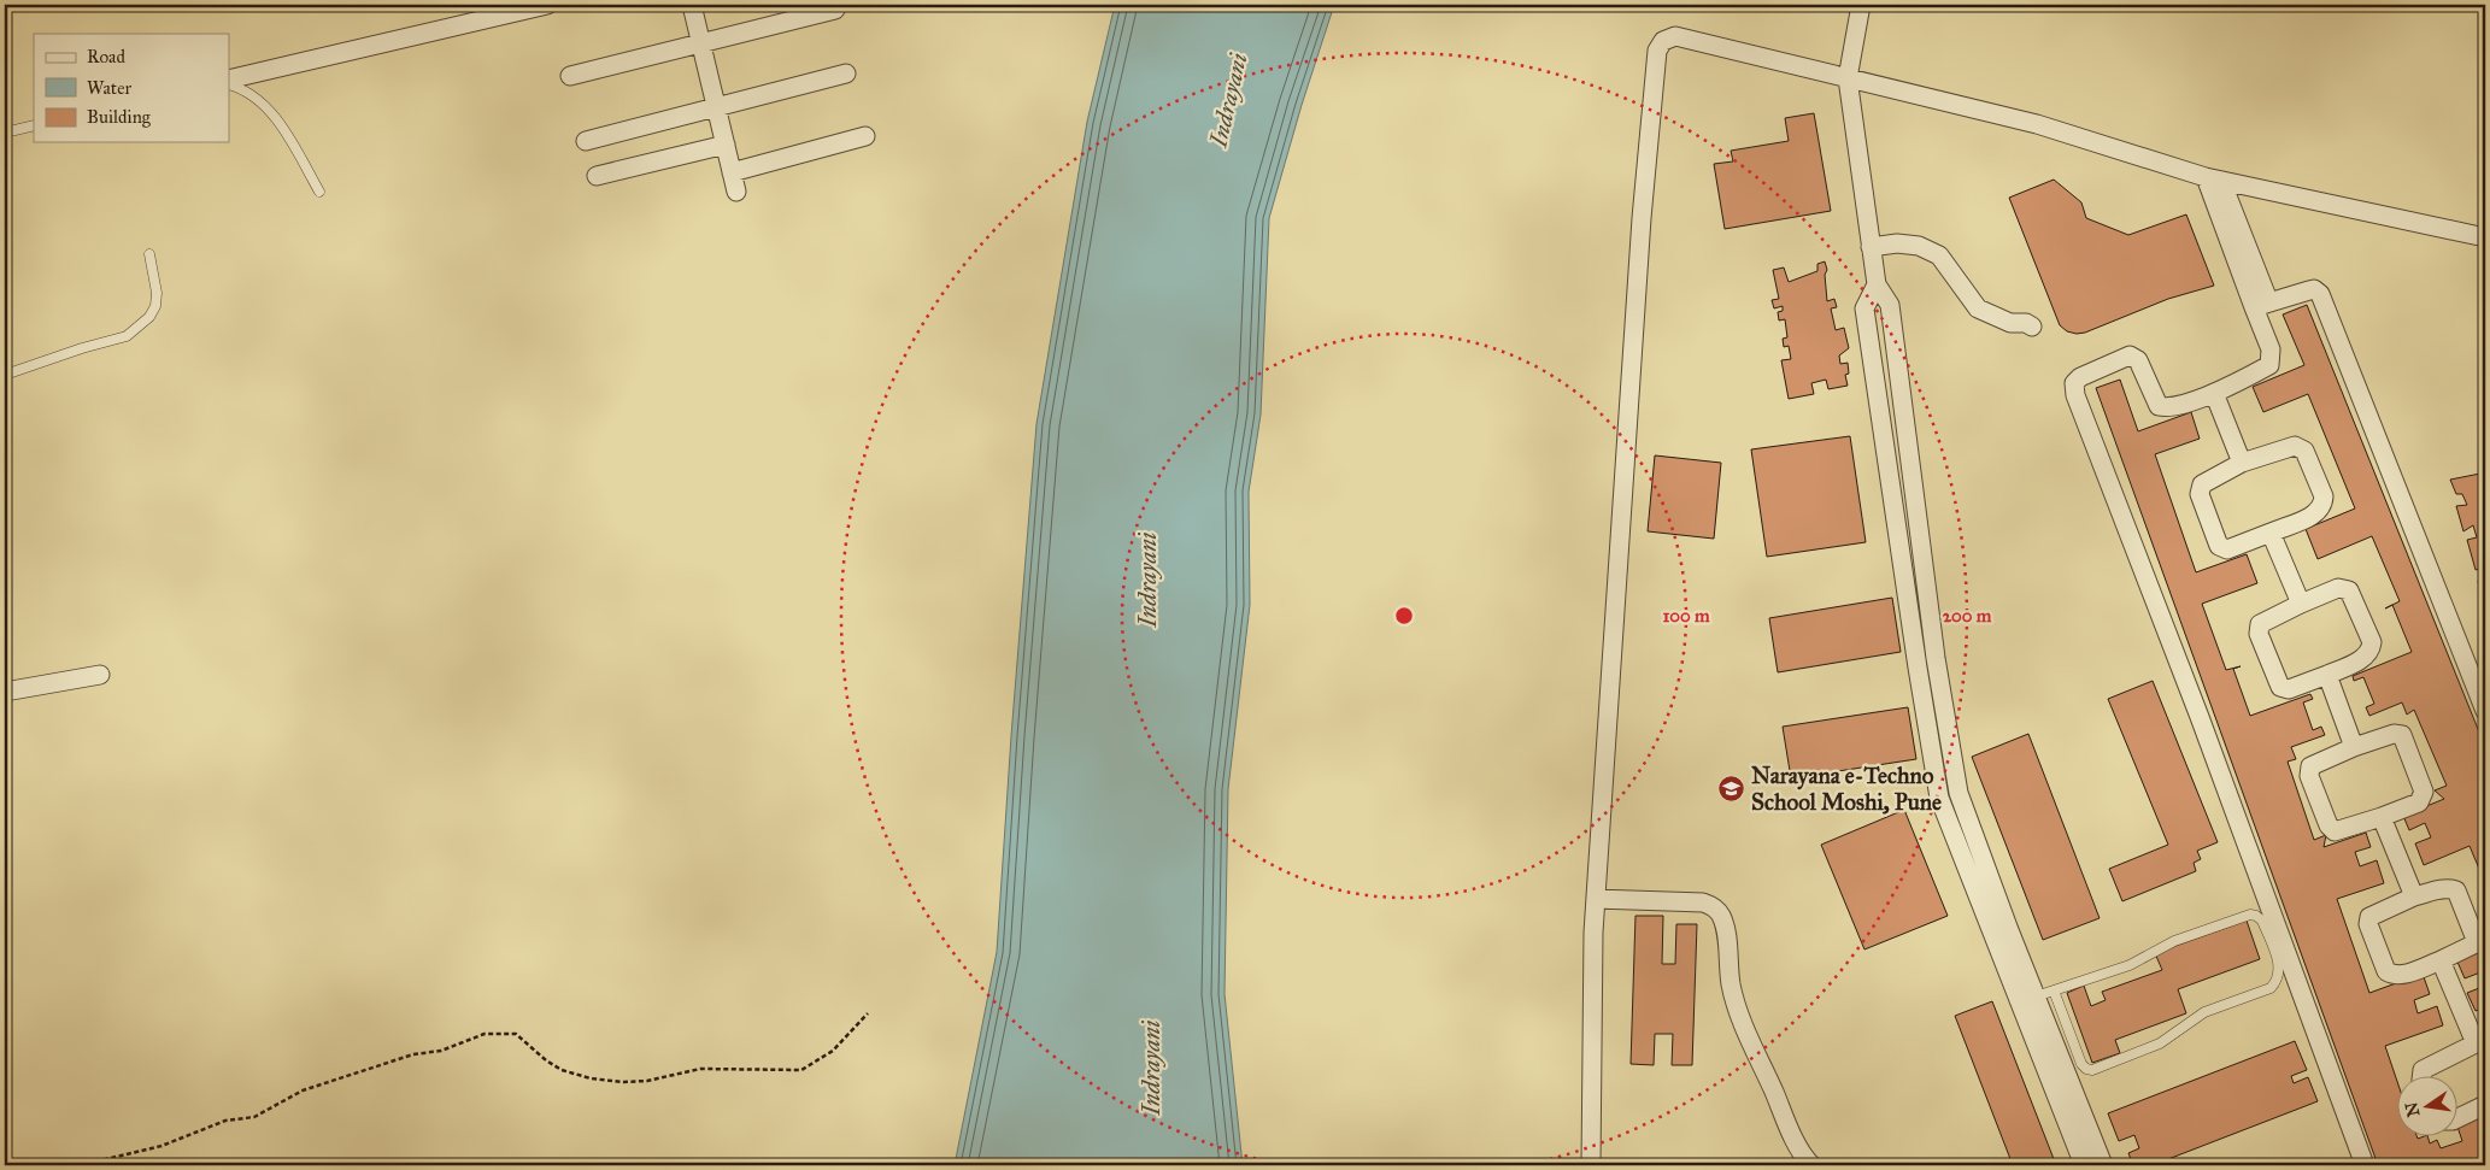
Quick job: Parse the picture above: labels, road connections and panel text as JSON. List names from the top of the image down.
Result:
{
  "water": ["Indrayani"],
  "places": {
    "school or university": ["Narayana e-Techno School Moshi, Pune"]
  },
  "legend": ["Road", "Water", "Building"],
  "north": "left",
  "rings": ["100 m", "200 m"]
}
